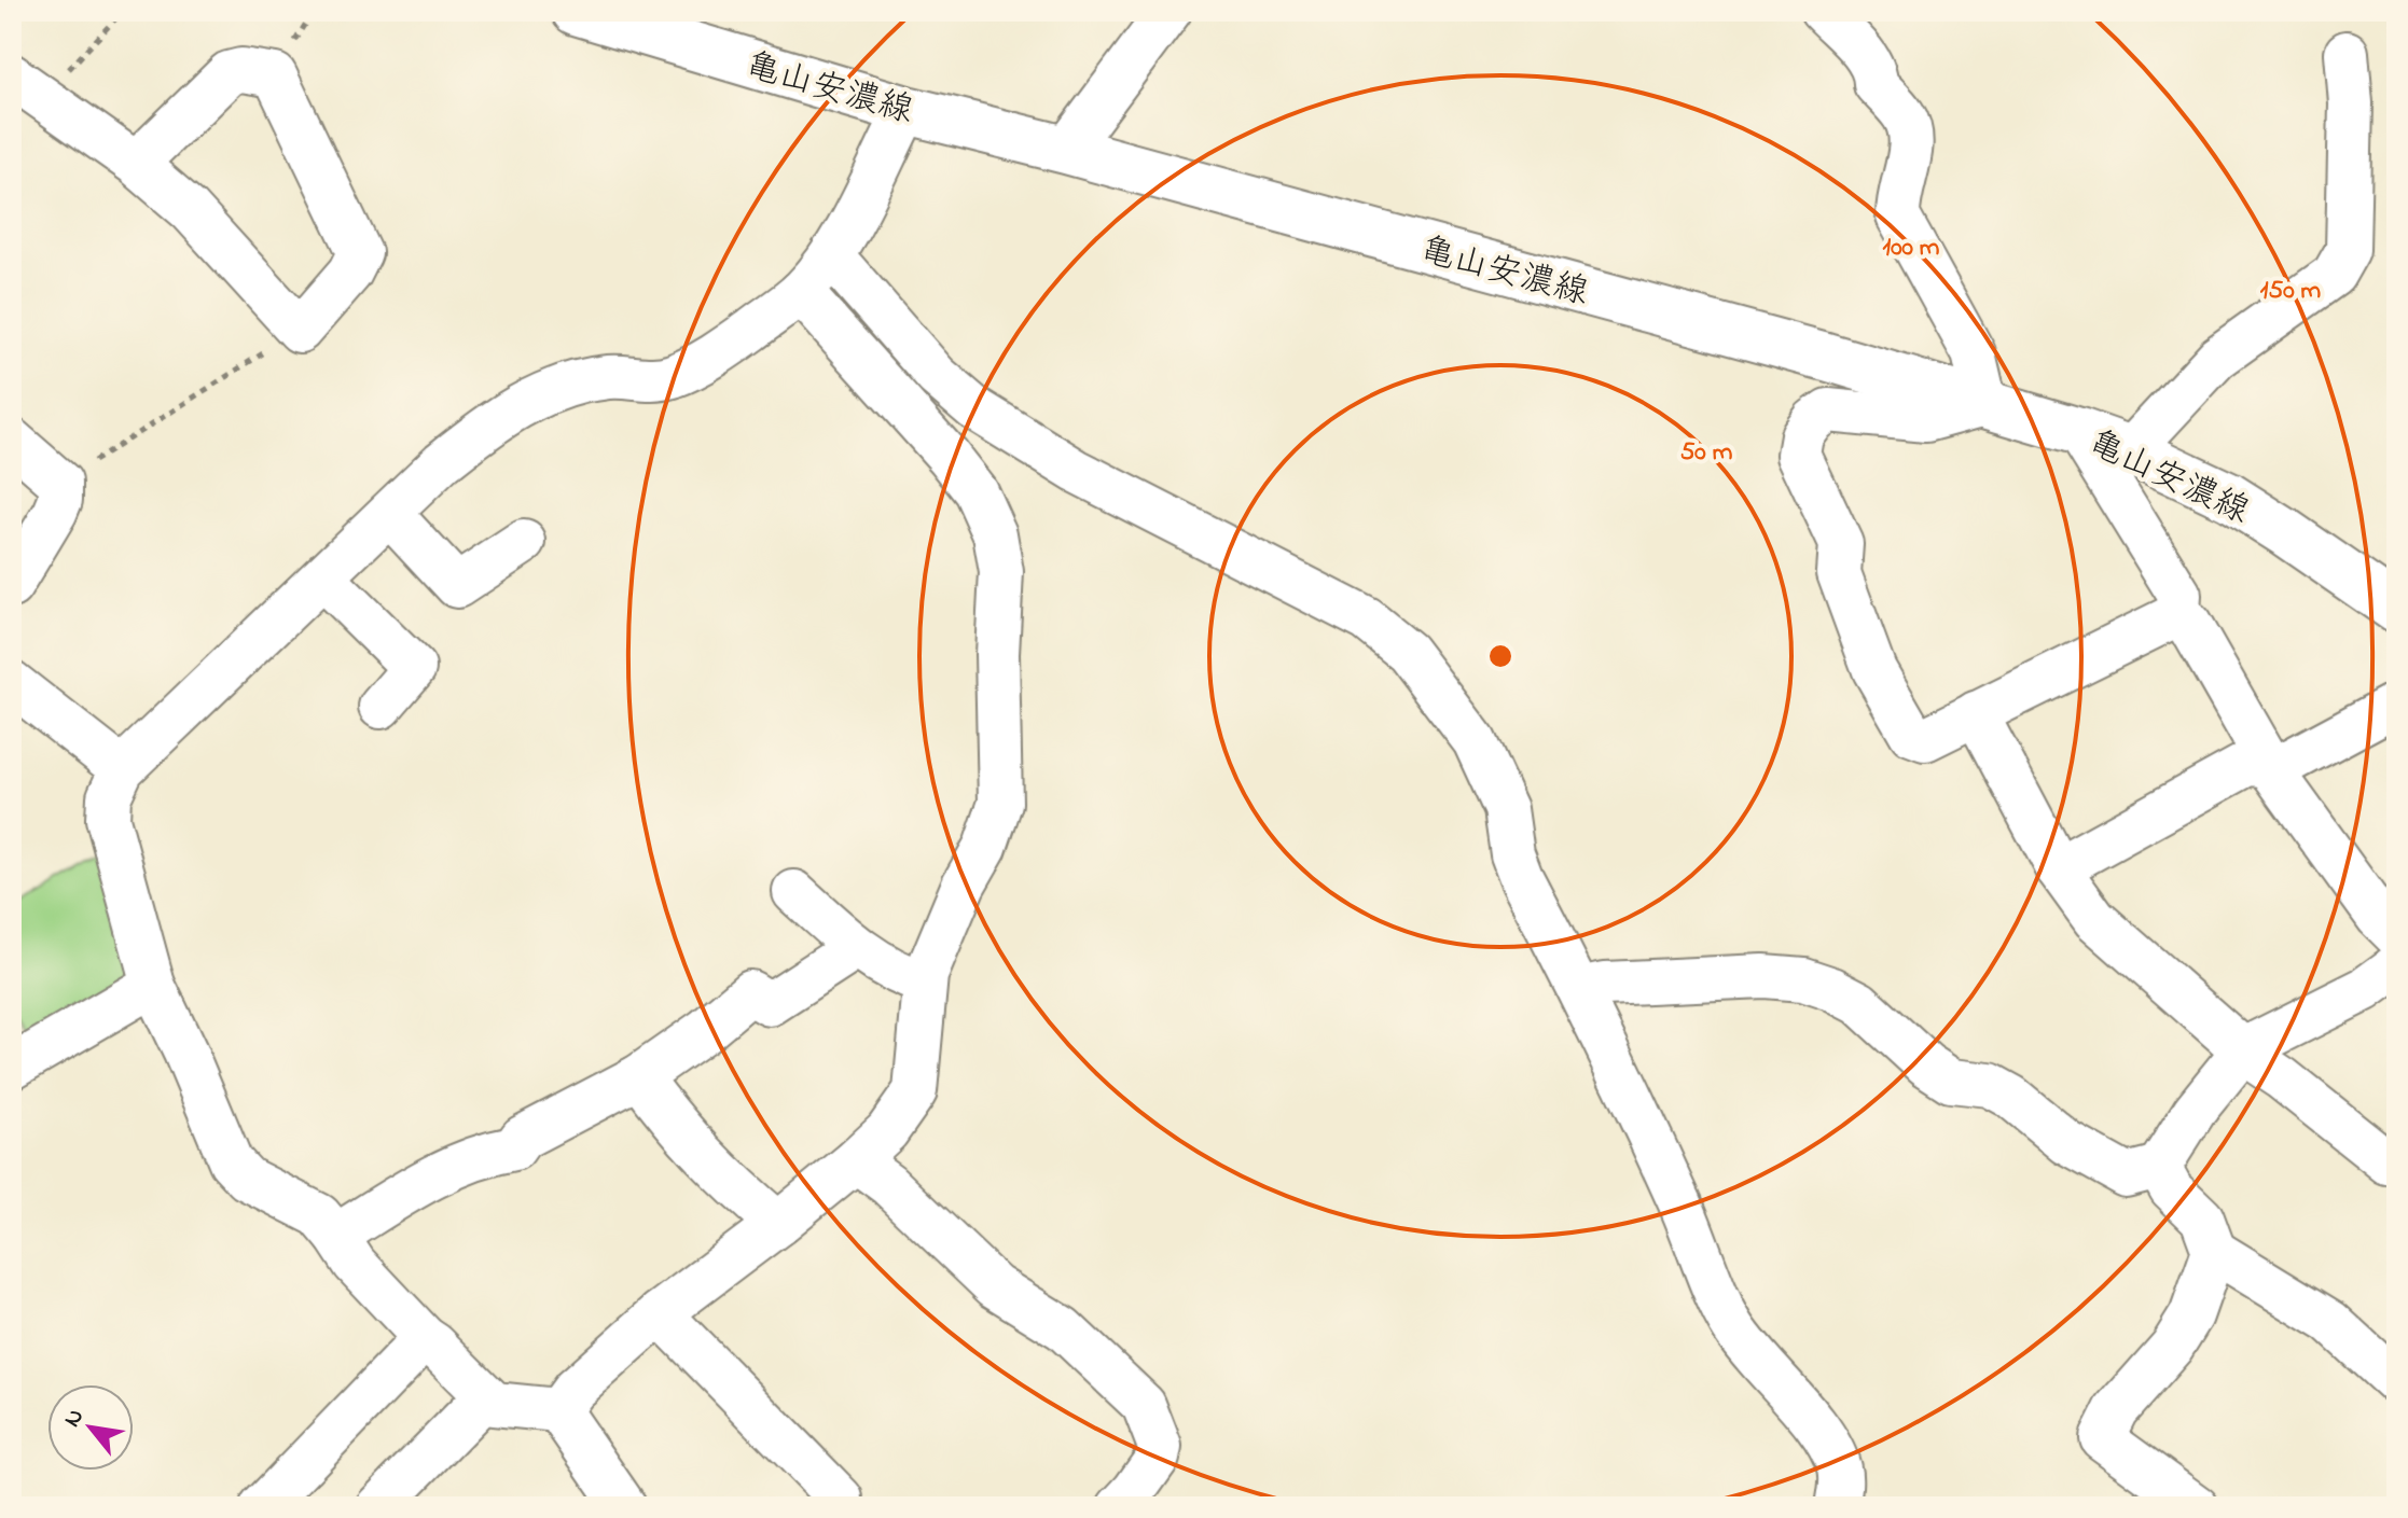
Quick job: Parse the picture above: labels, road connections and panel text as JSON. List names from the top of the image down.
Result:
{
  "streets": {
    "main road": ["亀山安濃線"]
  },
  "north": "top left",
  "rings": ["100 m", "150 m", "50 m"]
}
